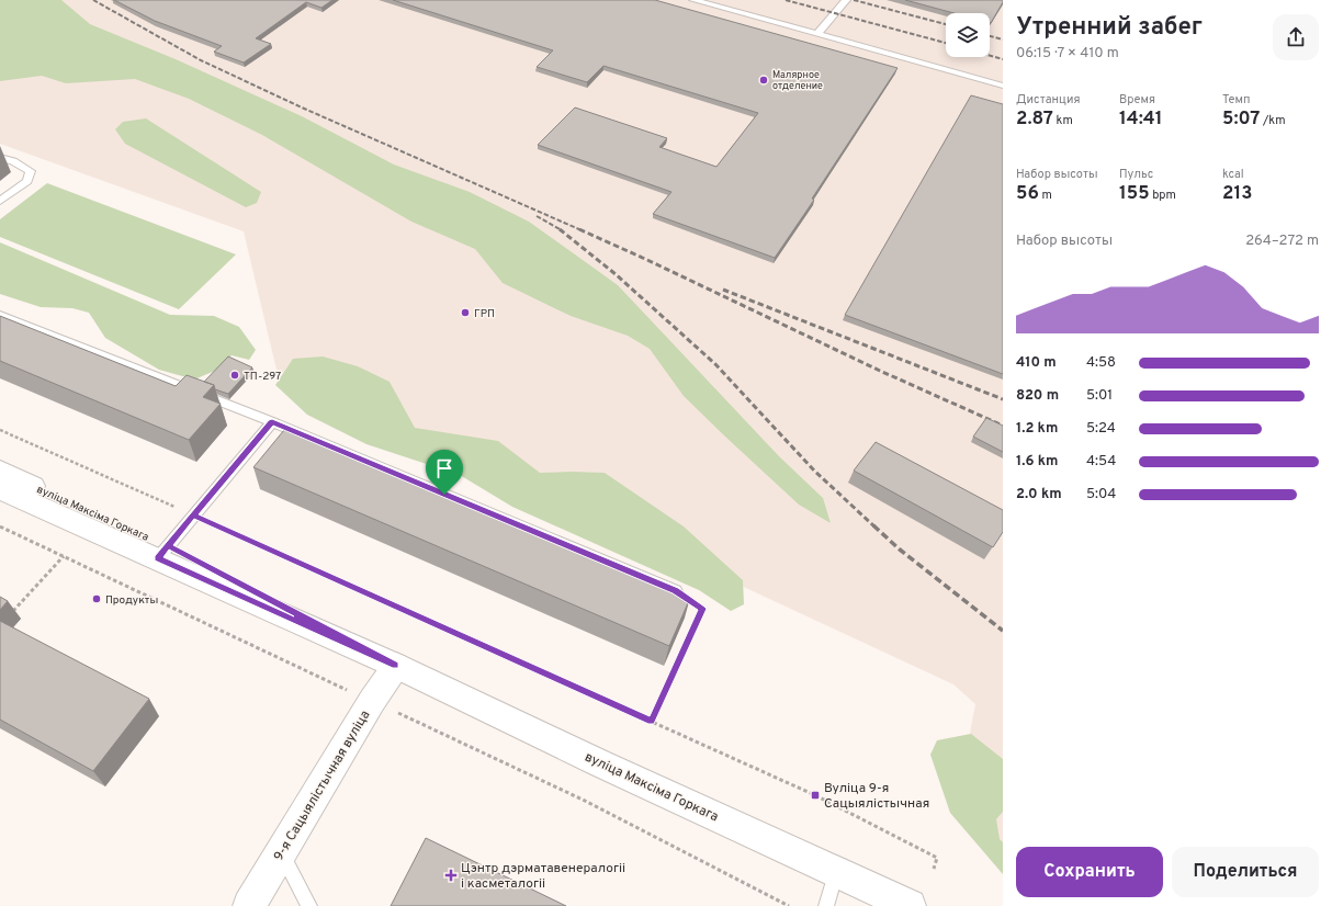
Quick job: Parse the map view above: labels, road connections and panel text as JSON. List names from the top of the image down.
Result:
{
  "streets": {
    "main road": ["вуліца Максіма Горкага", "9-я Сацыялістычная вуліца"]
  },
  "crossings": [
    ["вуліца Максіма Горкага", "9-я Сацыялістычная вуліца"]
  ],
  "places": {
    "other": [
      "Малярное отделение",
      "ГРП",
      "ТП-297",
      "Продукты"
    ],
    "transit": ["Вуліца 9-я Сацыялістычная"],
    "health": ["Цэнтр дэрматавенералогіі і касметалогіі"]
  },
  "page": {
    "heading": ["Утренний забег", "06:15 · 7 × 410 m"],
    "stats": [
      ["Дистанция", "2.87 km"],
      ["Время", "14:41"],
      ["Темп", "5:07 /km"],
      ["Набор высоты", "56 m"],
      ["Пульс", "155 bpm"],
      ["kcal", "213"]
    ],
    "chart": ["Набор высоты", "264–272 m"],
    "list": [
      {
        "name": "410 m",
        "note": "4:58"
      },
      {
        "name": "820 m",
        "note": "5:01"
      },
      {
        "name": "1.2 km",
        "note": "5:24"
      },
      {
        "name": "1.6 km",
        "note": "4:54"
      },
      {
        "name": "2.0 km",
        "note": "5:04"
      }
    ],
    "buttons": ["Сохранить", "Поделиться"]
  }
}
